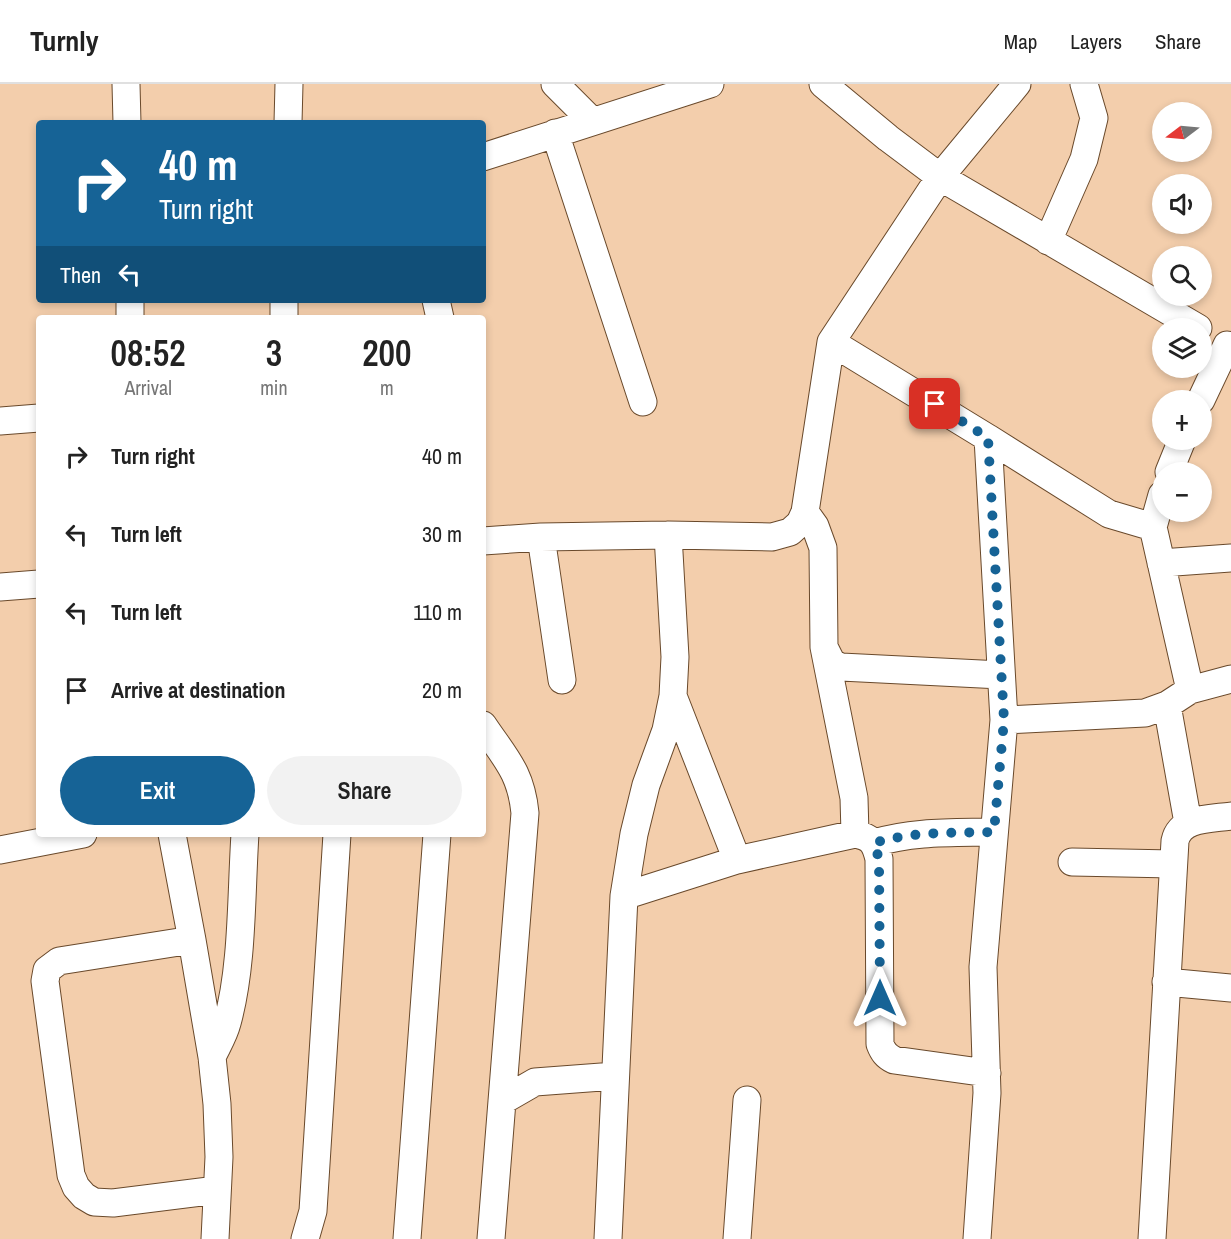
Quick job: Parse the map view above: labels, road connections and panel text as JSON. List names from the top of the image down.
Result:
{
  "north": "left",
  "page": {
    "header": "Turnly",
    "nav": ["Map", "Layers", "Share"],
    "map_buttons": ["+", "−"],
    "turn": ["40 m", "Turn right"],
    "then": "Then",
    "eta": [
      "08:52",
      "Arrival",
      "3",
      "min",
      "200",
      "m"
    ],
    "list": [
      {
        "name": "Turn right",
        "value": "40 m"
      },
      {
        "name": "Turn left",
        "value": "30 m"
      },
      {
        "name": "Turn left",
        "value": "110 m"
      },
      {
        "name": "Arrive at destination",
        "value": "20 m"
      }
    ],
    "buttons": ["Exit", "Share"]
  }
}
